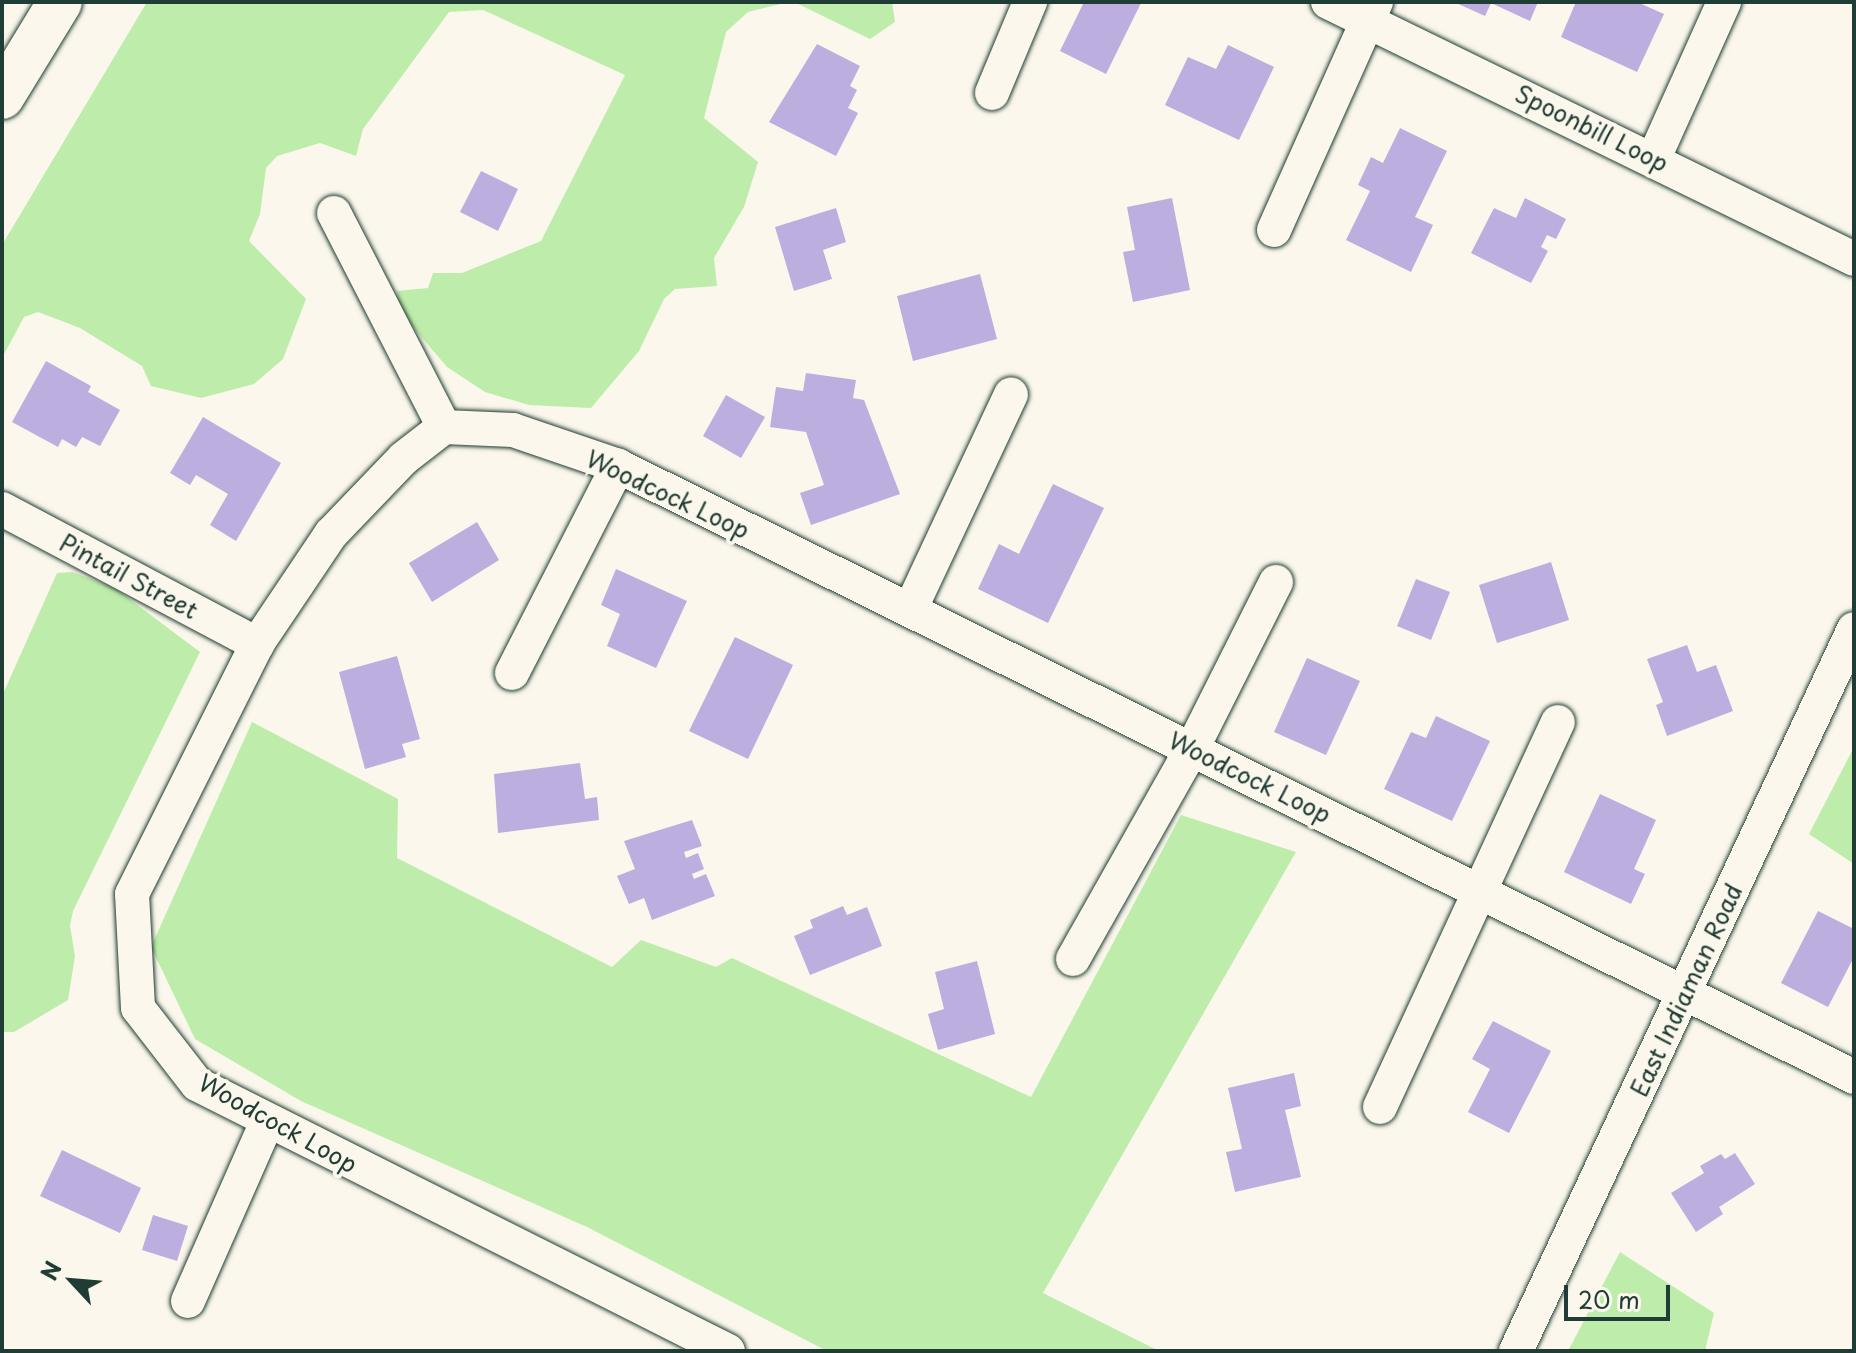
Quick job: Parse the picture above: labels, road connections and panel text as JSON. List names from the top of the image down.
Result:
{
  "streets": {
    "street": [
      "Spoonbill Loop",
      "Woodcock Loop",
      "Pintail Street",
      "East Indiaman Road"
    ]
  },
  "crossings": [
    ["Woodcock Loop", "Pintail Street"],
    ["Woodcock Loop", "East Indiaman Road"]
  ],
  "scale_bar": "20 m",
  "north": "top left"
}
